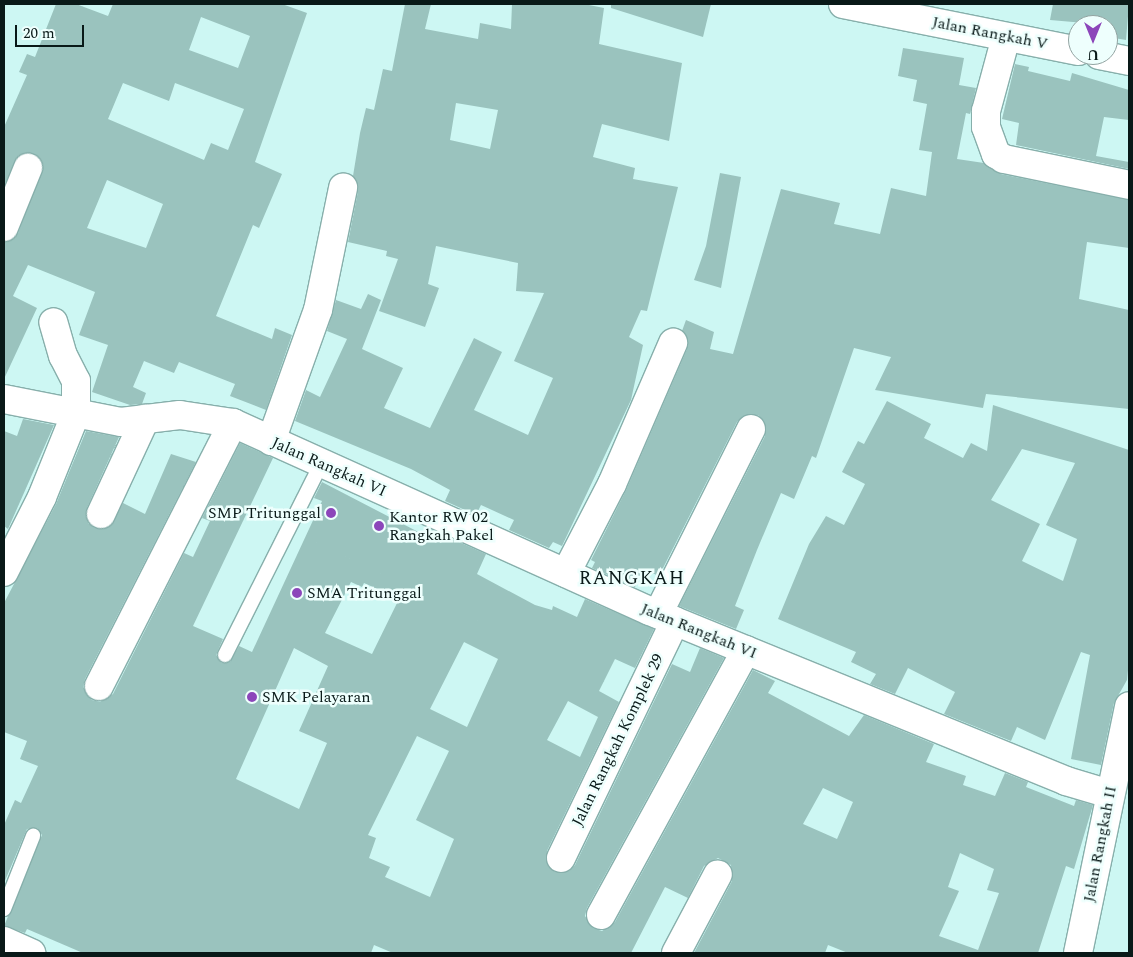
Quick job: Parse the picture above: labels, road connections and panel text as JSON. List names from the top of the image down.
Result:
{
  "streets": {
    "street": [
      "Jalan Rangkah V",
      "Jalan Rangkah VI",
      "Jalan Rangkah Komplek 29",
      "Jalan Rangkah II"
    ]
  },
  "crossings": [
    ["Jalan Rangkah VI", "Jalan Rangkah Komplek 29"],
    ["Jalan Rangkah VI", "Jalan Rangkah II"]
  ],
  "districts": ["RANGKAH"],
  "places": [
    "SMP Tritunggal",
    "Kantor RW 02 Rangkah Pakel",
    "SMA Tritunggal",
    "SMK Pelayaran"
  ],
  "scale_bar": "20 m",
  "north": "bottom"
}
